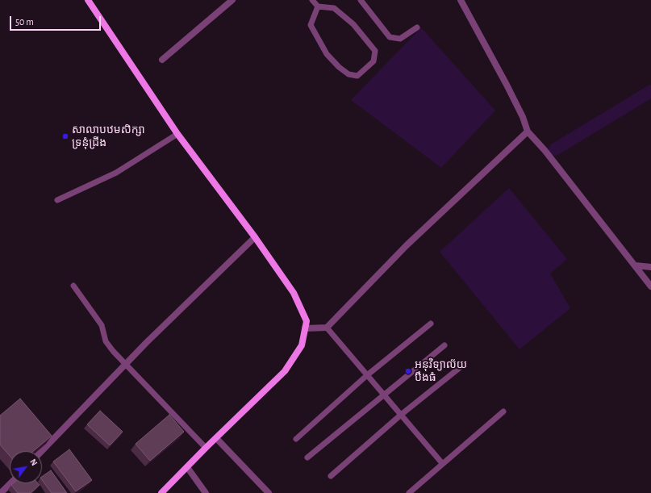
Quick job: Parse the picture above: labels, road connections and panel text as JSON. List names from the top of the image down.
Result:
{
  "places": ["សាលាបឋមសិក្សា ទ្រនុំជ្រីង", "អនុវិទ្យាល័យ បឹងធំ"],
  "scale_bar": "50 m",
  "north": "top right"
}
